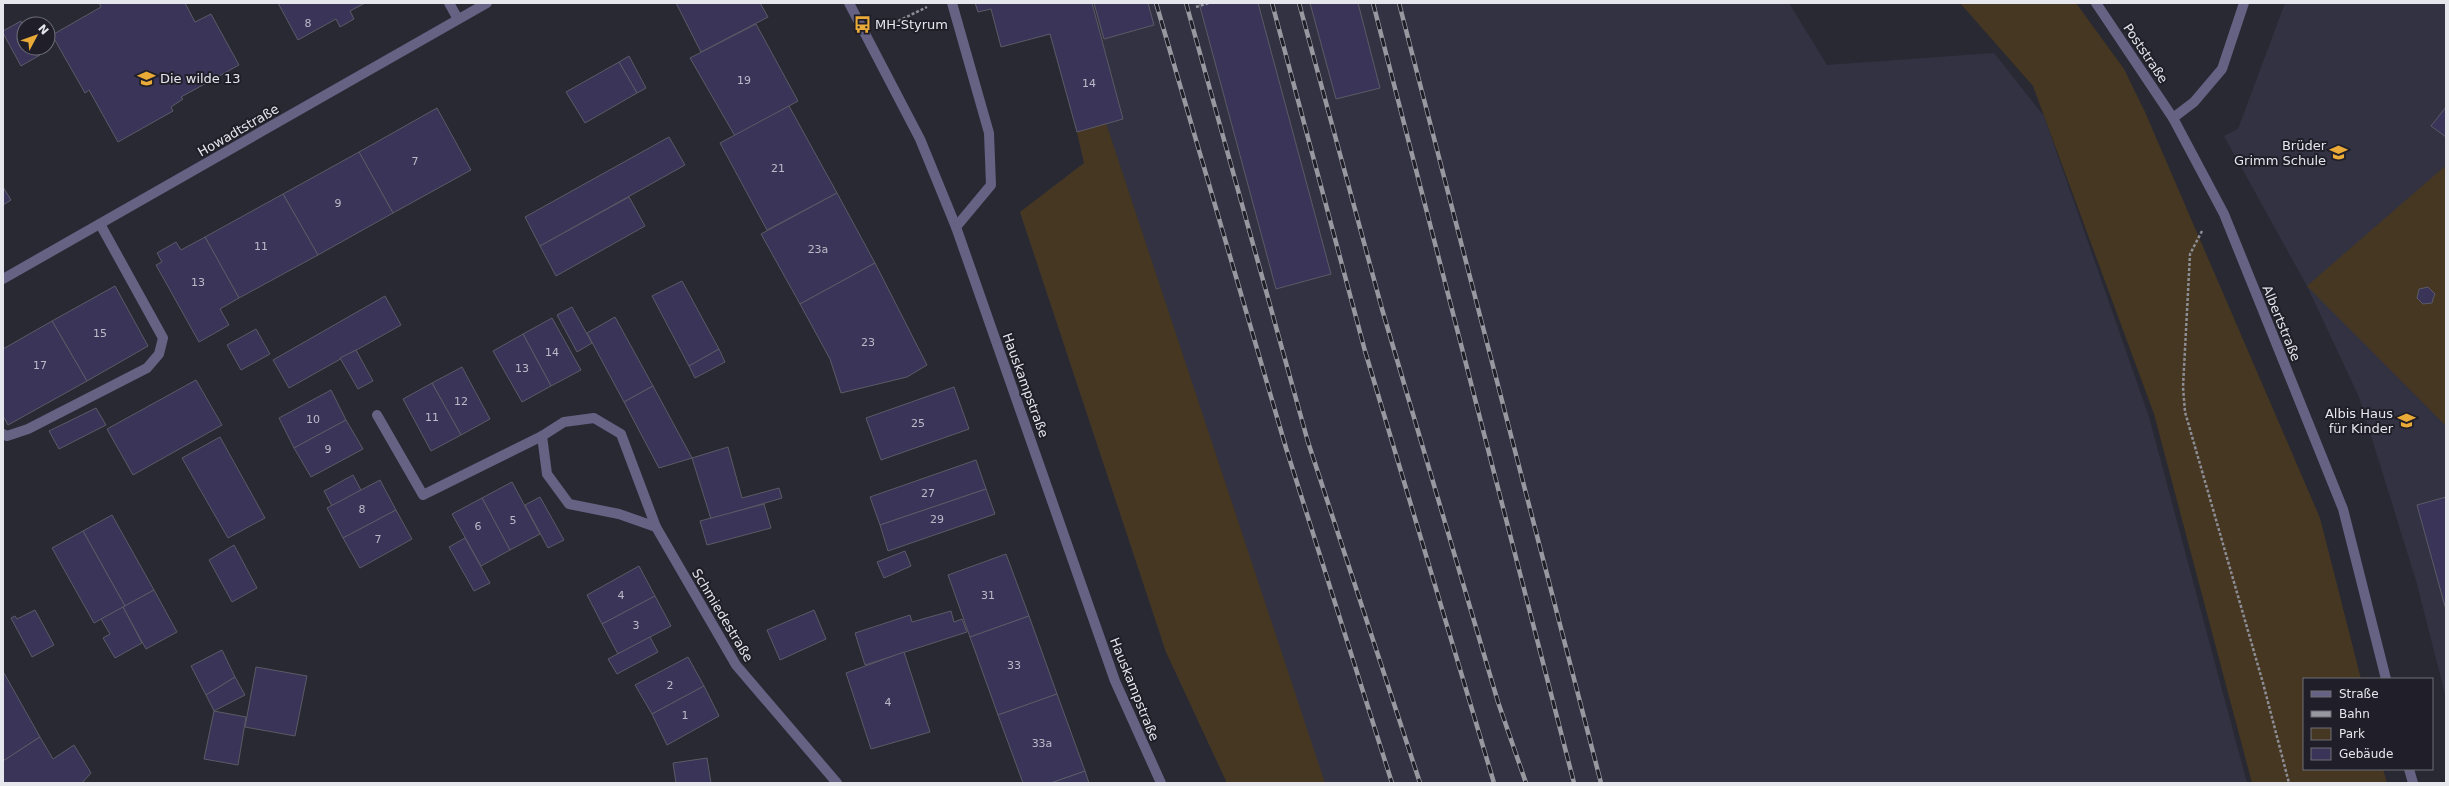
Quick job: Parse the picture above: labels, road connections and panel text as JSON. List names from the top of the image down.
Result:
{
  "streets": {
    "street": [
      "Poststraße",
      "Howadtstraße",
      "Albertstraße",
      "Hauskampstraße",
      "Schmiedestraße"
    ]
  },
  "crossings": [
    ["Poststraße", "Albertstraße"]
  ],
  "places": {
    "bus stop": ["MH-Styrum"],
    "school or university": ["Die wilde 13", "Brüder Grimm Schule", "Albis Haus für Kinder"]
  },
  "house_numbers": [
    "8",
    "19",
    "14",
    "7",
    "21",
    "9",
    "11",
    "23a",
    "13",
    "15",
    "23",
    "14",
    "17",
    "13",
    "12",
    "11",
    "10",
    "25",
    "9",
    "27",
    "8",
    "29",
    "5",
    "6",
    "7",
    "4",
    "31",
    "3",
    "33",
    "2",
    "4",
    "1",
    "33a"
  ],
  "legend": [
    "Straße",
    "Bahn",
    "Park",
    "Gebäude"
  ],
  "north": "top right"
}
